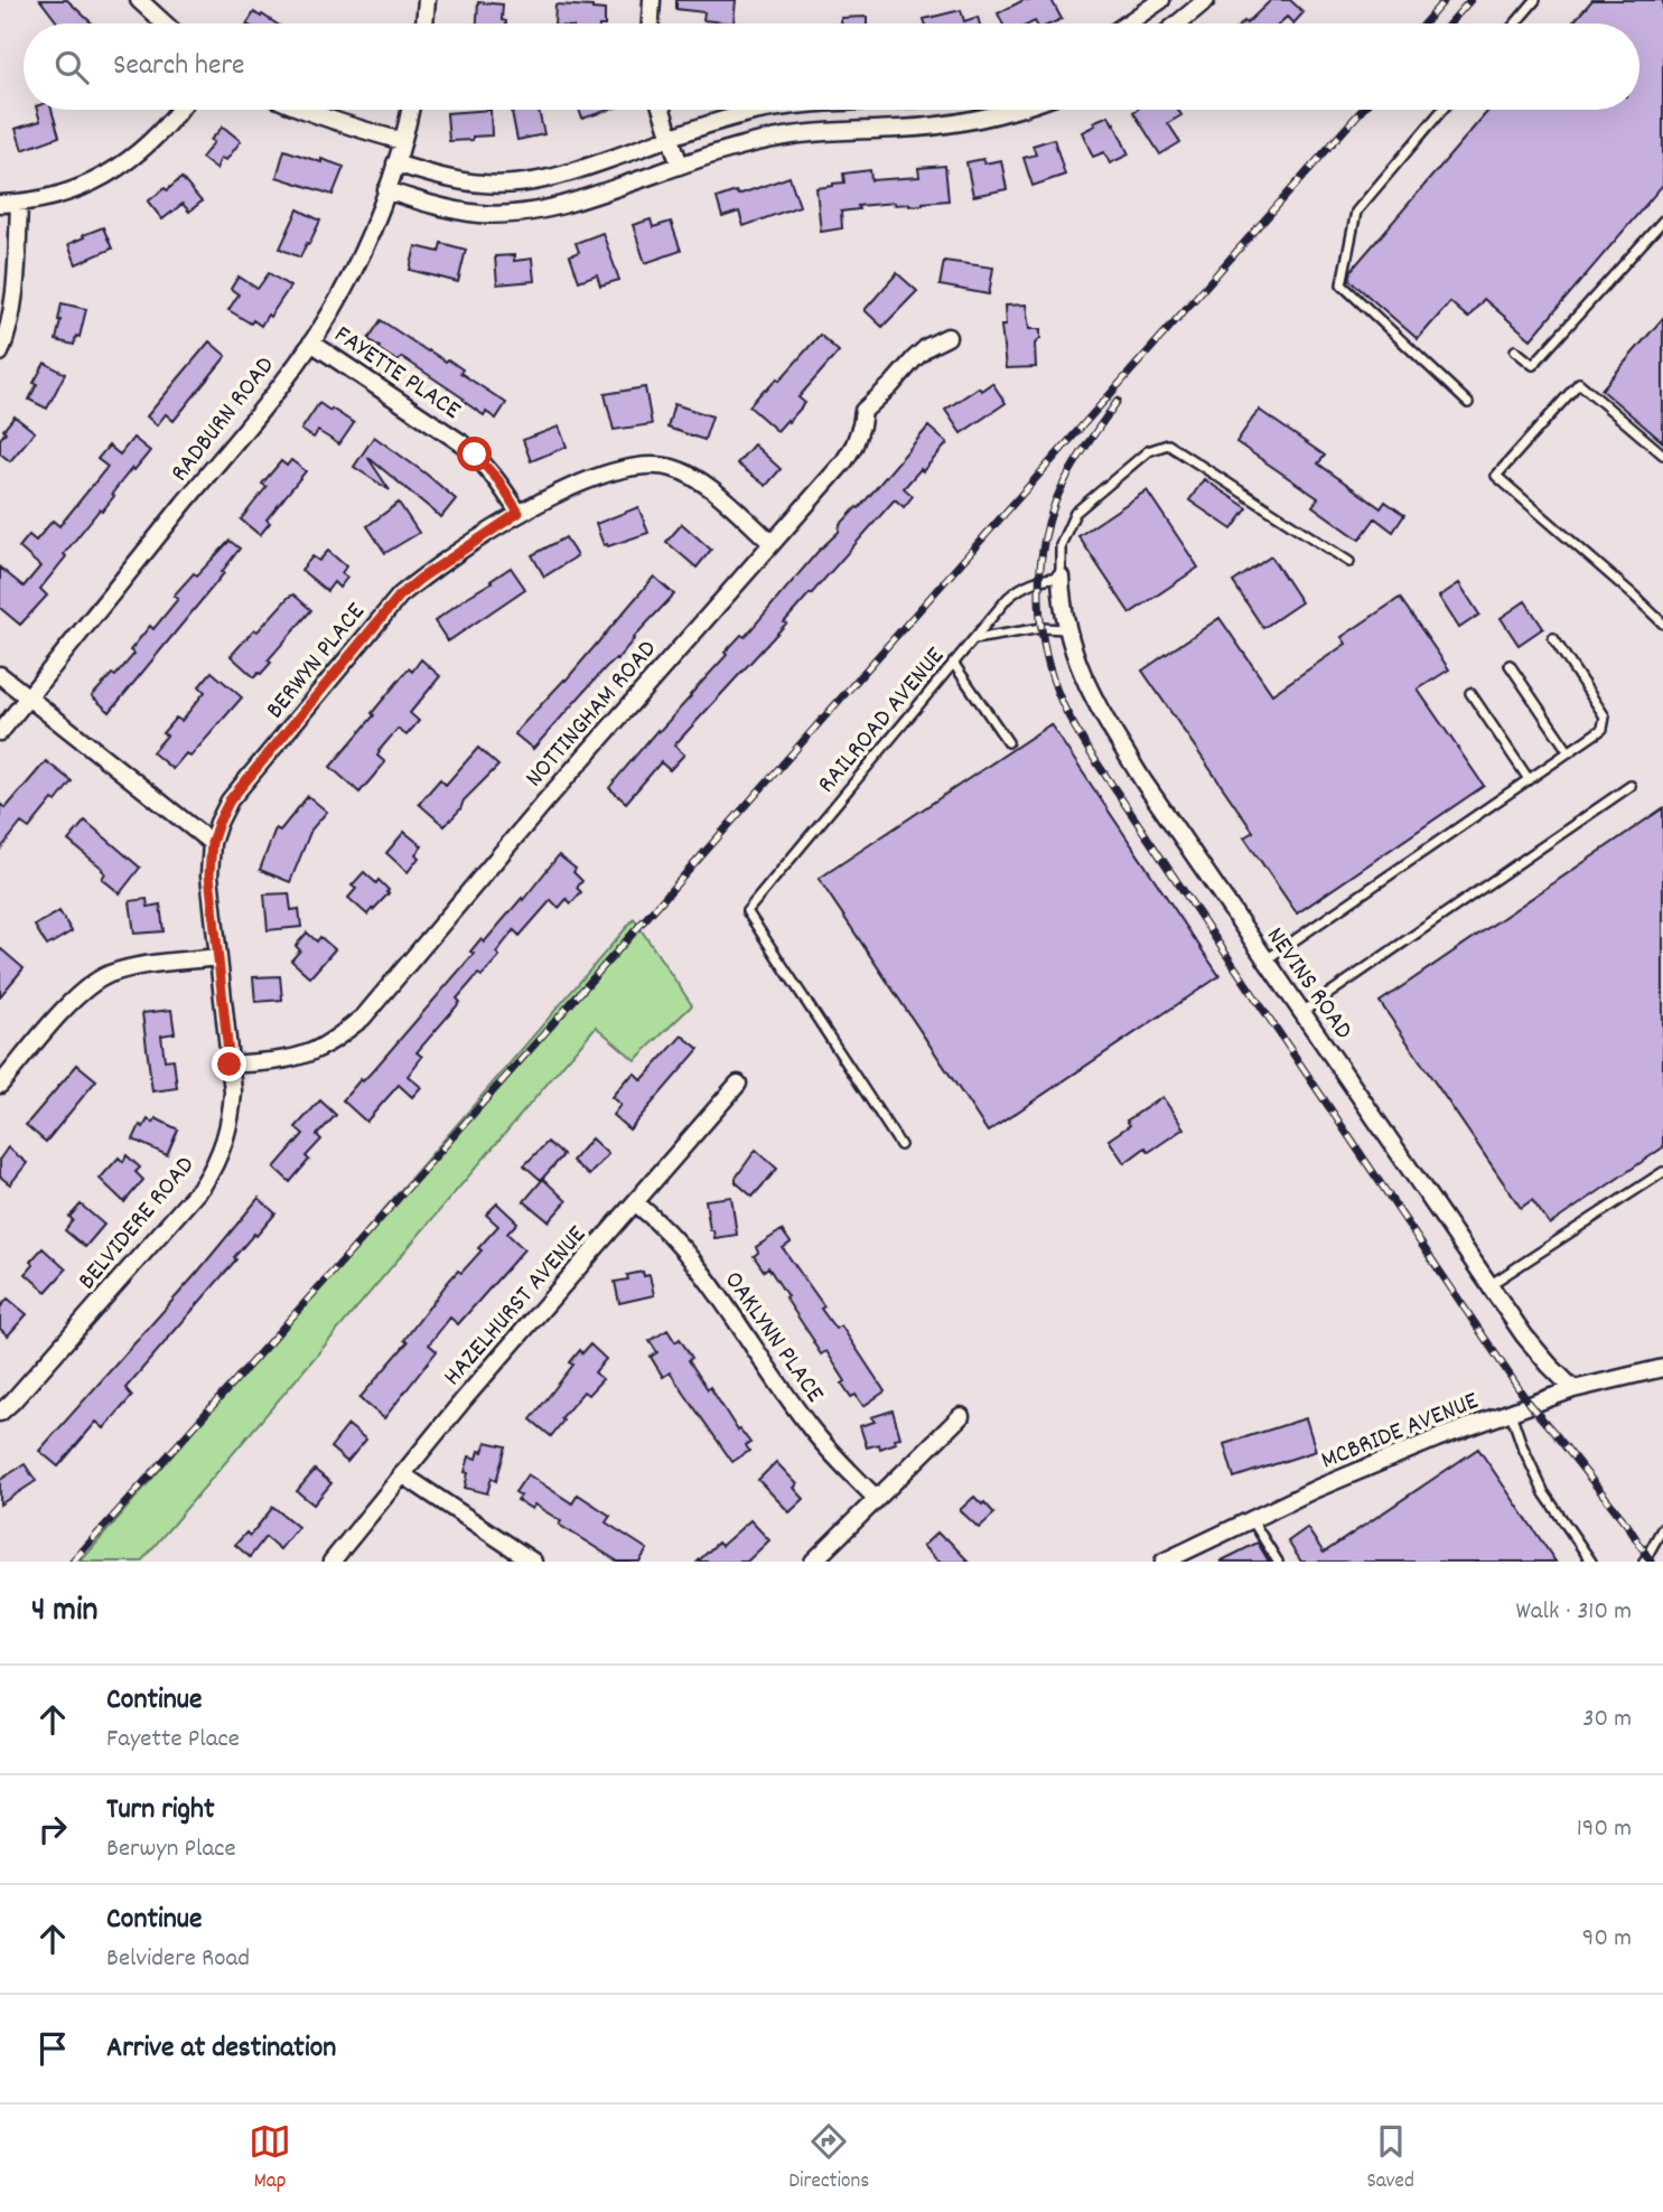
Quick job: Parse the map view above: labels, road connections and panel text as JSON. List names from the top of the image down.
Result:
{
  "streets": {
    "street": [
      "FAYETTE PLACE",
      "RADBURN ROAD",
      "BERWYN PLACE",
      "NOTTINGHAM ROAD",
      "NEVINS ROAD",
      "BELVIDERE ROAD",
      "HAZELHURST AVENUE",
      "OAKLYNN PLACE",
      "MCBRIDE AVENUE"
    ],
    "lane": ["RAILROAD AVENUE"]
  },
  "crossings": [
    ["FAYETTE PLACE", "RADBURN ROAD"],
    ["FAYETTE PLACE", "BERWYN PLACE"],
    ["BERWYN PLACE", "NOTTINGHAM ROAD"],
    ["BERWYN PLACE", "BELVIDERE ROAD"],
    ["NOTTINGHAM ROAD", "BELVIDERE ROAD"],
    ["RAILROAD AVENUE", "NEVINS ROAD"],
    ["NEVINS ROAD", "MCBRIDE AVENUE"],
    ["HAZELHURST AVENUE", "OAKLYNN PLACE"]
  ],
  "page": {
    "search": "Search here",
    "heading": ["4 min", "Walk · 310 m"],
    "list": [
      ["Continue", "Fayette Place", "30 m"],
      ["Turn right", "Berwyn Place", "190 m"],
      ["Continue", "Belvidere Road", "90 m"],
      "Arrive at destination"
    ],
    "nav": ["Map", "Directions", "Saved"]
  }
}
